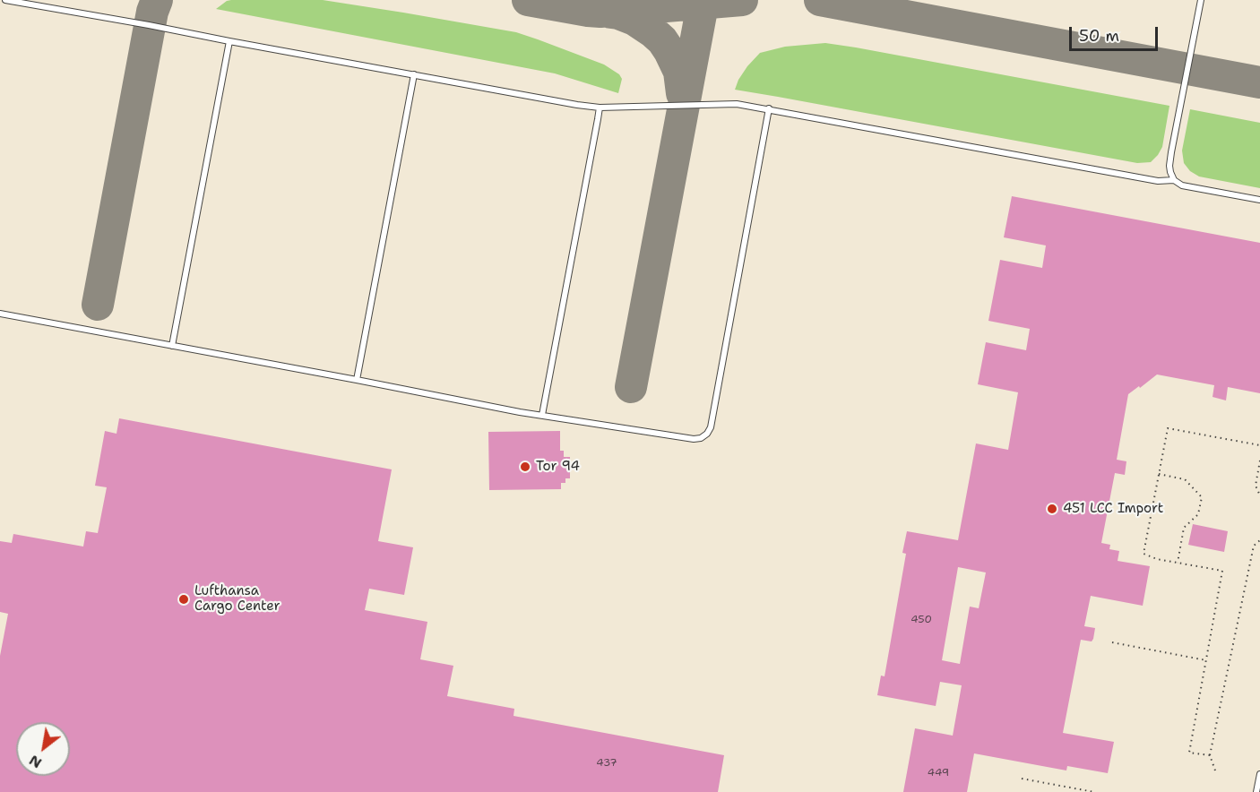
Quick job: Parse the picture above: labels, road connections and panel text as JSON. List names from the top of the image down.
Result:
{
  "places": ["Tor 94", "451 LCC Import", "Lufthansa Cargo Center"],
  "house_numbers": ["450", "437", "449"],
  "scale_bar": "50 m",
  "north": "bottom left"
}
